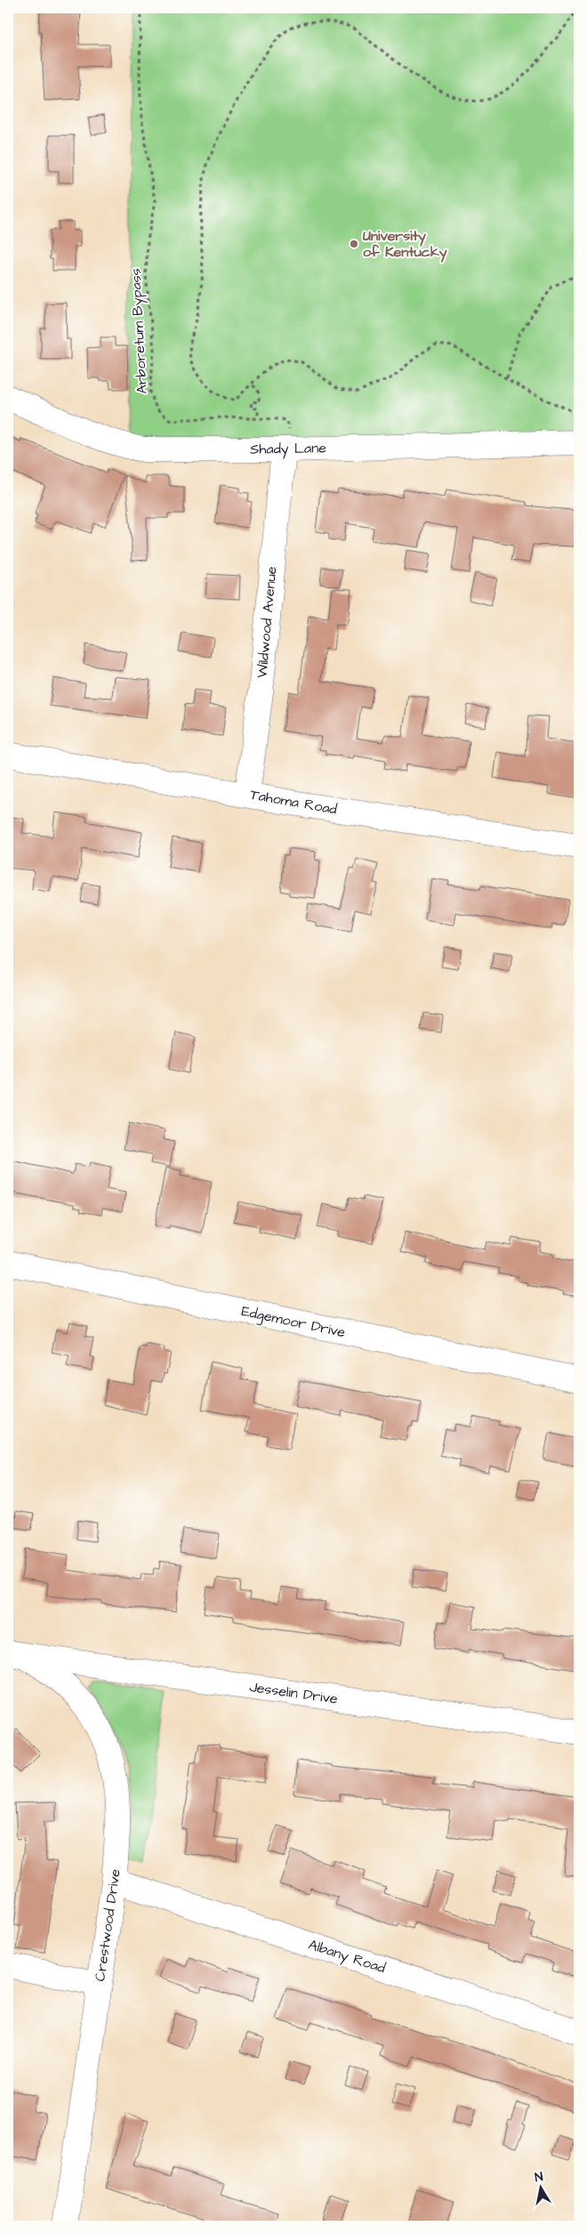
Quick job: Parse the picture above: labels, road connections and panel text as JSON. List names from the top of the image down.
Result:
{
  "streets": {
    "street": [
      "Shady Lane",
      "Wildwood Avenue",
      "Tahoma Road",
      "Edgemoor Drive",
      "Jesselin Drive",
      "Crestwood Drive",
      "Albany Road"
    ],
    "path": ["Arboretum Bypass"]
  },
  "crossings": [
    ["Arboretum Bypass", "Shady Lane"],
    ["Arboretum Bypass", "Wildwood Avenue"],
    ["Shady Lane", "Wildwood Avenue"],
    ["Wildwood Avenue", "Tahoma Road"],
    ["Jesselin Drive", "Crestwood Drive"],
    ["Crestwood Drive", "Albany Road"]
  ],
  "places": ["University of Kentucky"],
  "north": "top"
}
